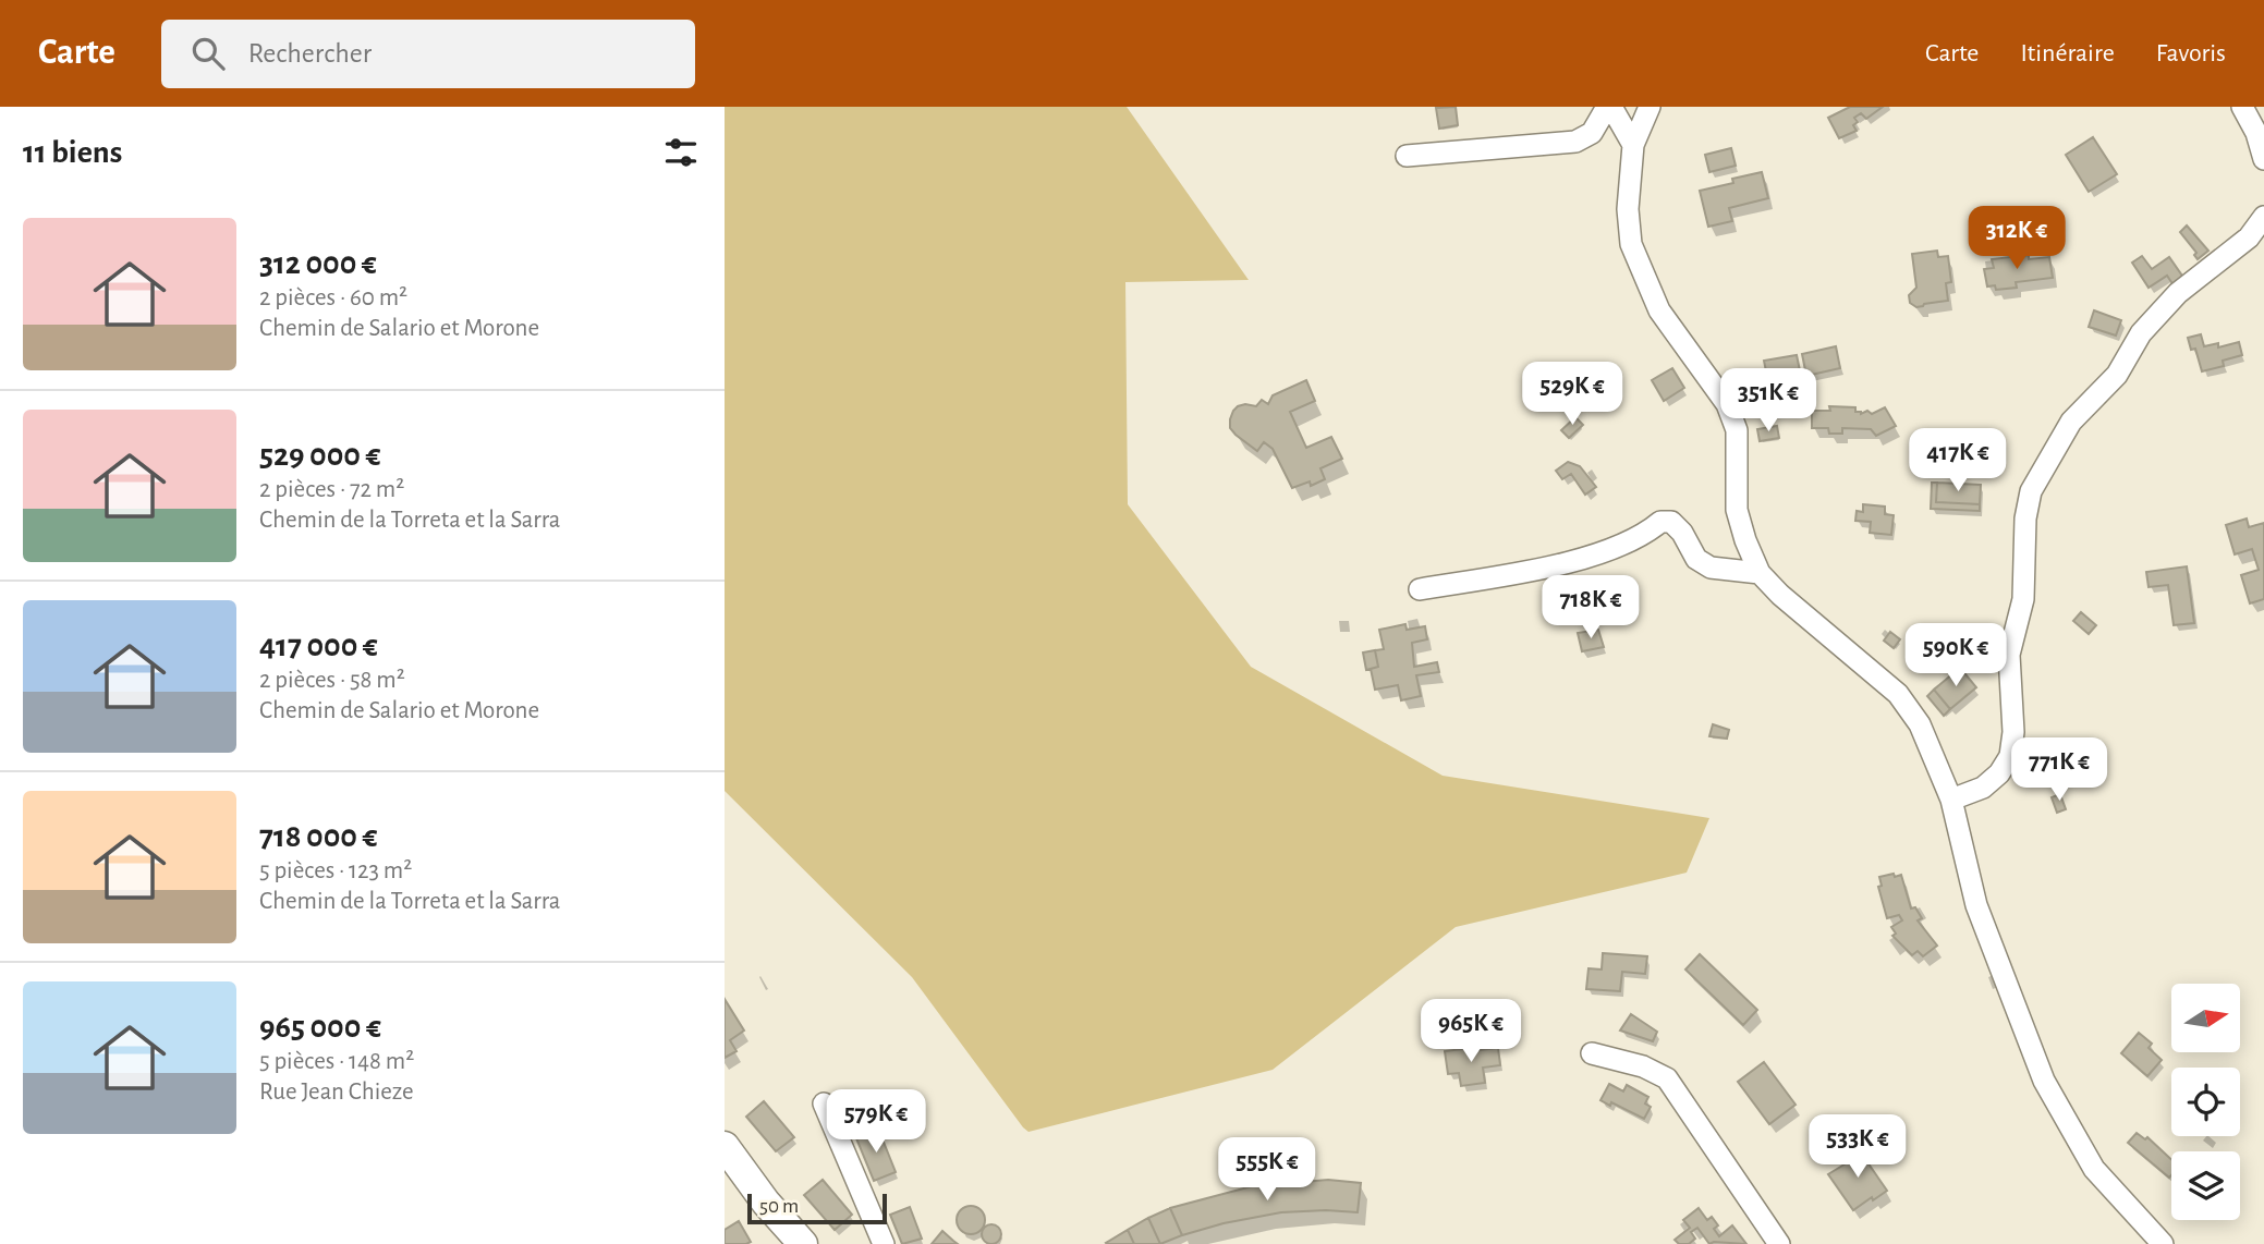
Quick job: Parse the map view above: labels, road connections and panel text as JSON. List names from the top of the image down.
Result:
{
  "scale_bar": "50 m",
  "north": "right",
  "page": {
    "header": "Carte",
    "search": "Rechercher",
    "nav": ["Carte", "Itinéraire", "Favoris"],
    "heading": "11 biens",
    "list": [
      {
        "name": "312 000 €",
        "note": "2 pièces · 60 m² · Chemin de Salario et Morone"
      },
      {
        "name": "529 000 €",
        "note": "2 pièces · 72 m² · Chemin de la Torreta et la Sarra"
      },
      {
        "name": "417 000 €",
        "note": "2 pièces · 58 m² · Chemin de Salario et Morone"
      },
      {
        "name": "718 000 €",
        "note": "5 pièces · 123 m² · Chemin de la Torreta et la Sarra"
      },
      {
        "name": "965 000 €",
        "note": "5 pièces · 148 m² · Rue Jean Chieze"
      }
    ],
    "price": [
      "312K €",
      "529K €",
      "351K €",
      "417K €",
      "718K €",
      "590K €",
      "771K €",
      "965K €",
      "579K €",
      "533K €",
      "555K €"
    ],
    "scale": "50 m"
  }
}
